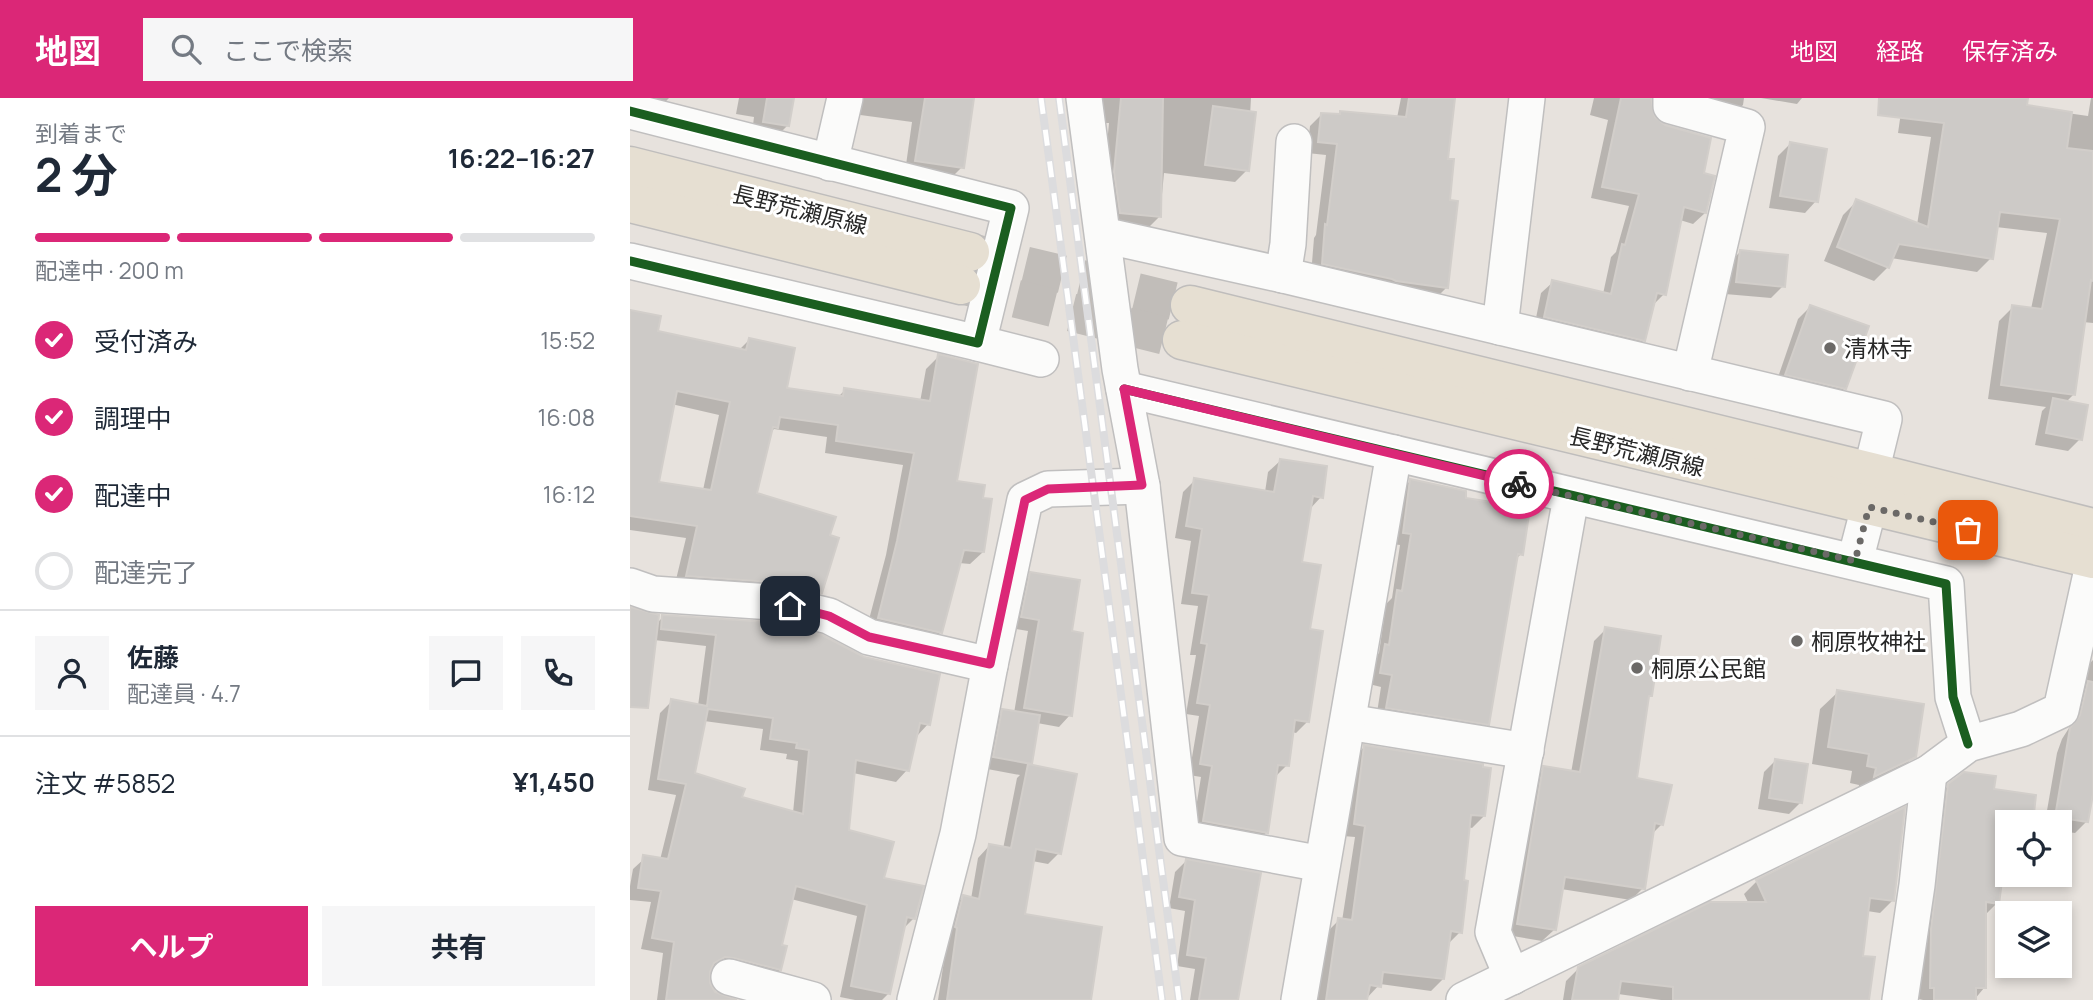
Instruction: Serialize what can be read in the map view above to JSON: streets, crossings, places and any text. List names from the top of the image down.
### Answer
{
  "streets": {
    "main road": ["長野荒瀬原線"]
  },
  "places": ["清林寺", "桐原牧神社", "桐原公民館"],
  "page": {
    "header": "地図",
    "search": "ここで検索",
    "nav": ["地図", "経路", "保存済み"],
    "heading": ["2 分", "到着まで", "16:22–16:27"],
    "panel": [
      "佐藤",
      "配達員 · 4.7",
      "注文 #5852",
      "¥1,450"
    ],
    "bar": "配達中 · 200 m",
    "list": [
      ["受付済み", "15:52"],
      ["調理中", "16:08"],
      ["配達中", "16:12"],
      "配達完了"
    ],
    "buttons": ["ヘルプ", "共有"]
  }
}
